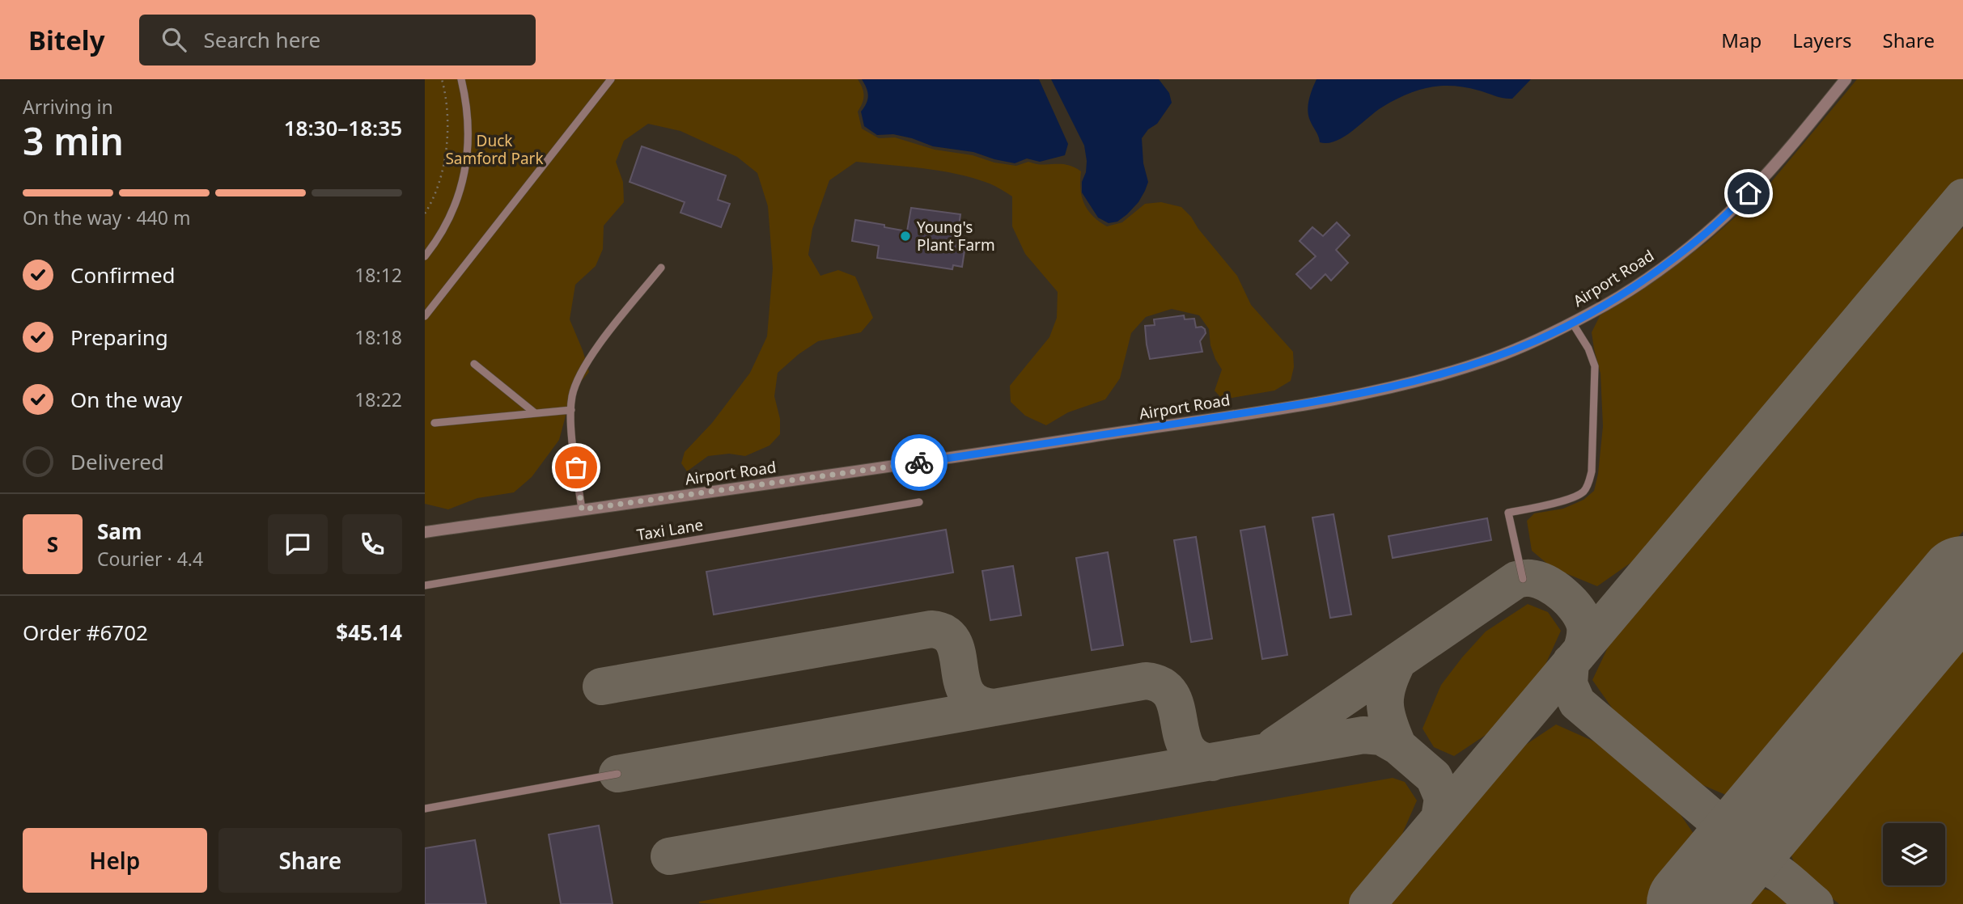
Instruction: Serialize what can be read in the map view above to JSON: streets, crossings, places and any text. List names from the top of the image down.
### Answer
{
  "streets": {
    "street": ["Airport Road"],
    "lane": ["Taxi Lane"]
  },
  "parks": ["Duck Samford Park"],
  "places": ["Young's Plant Farm"],
  "page": {
    "header": "Bitely",
    "search": "Search here",
    "nav": ["Map", "Layers", "Share"],
    "heading": ["3 min", "Arriving in", "18:30–18:35"],
    "panel": [
      "Sam",
      "Courier · 4.4",
      "Order #6702",
      "$45.14"
    ],
    "bar": "On the way · 440 m",
    "list": [
      ["Confirmed", "18:12"],
      ["Preparing", "18:18"],
      ["On the way", "18:22"],
      "Delivered"
    ],
    "round": "S",
    "buttons": ["Help", "Share"]
  }
}
